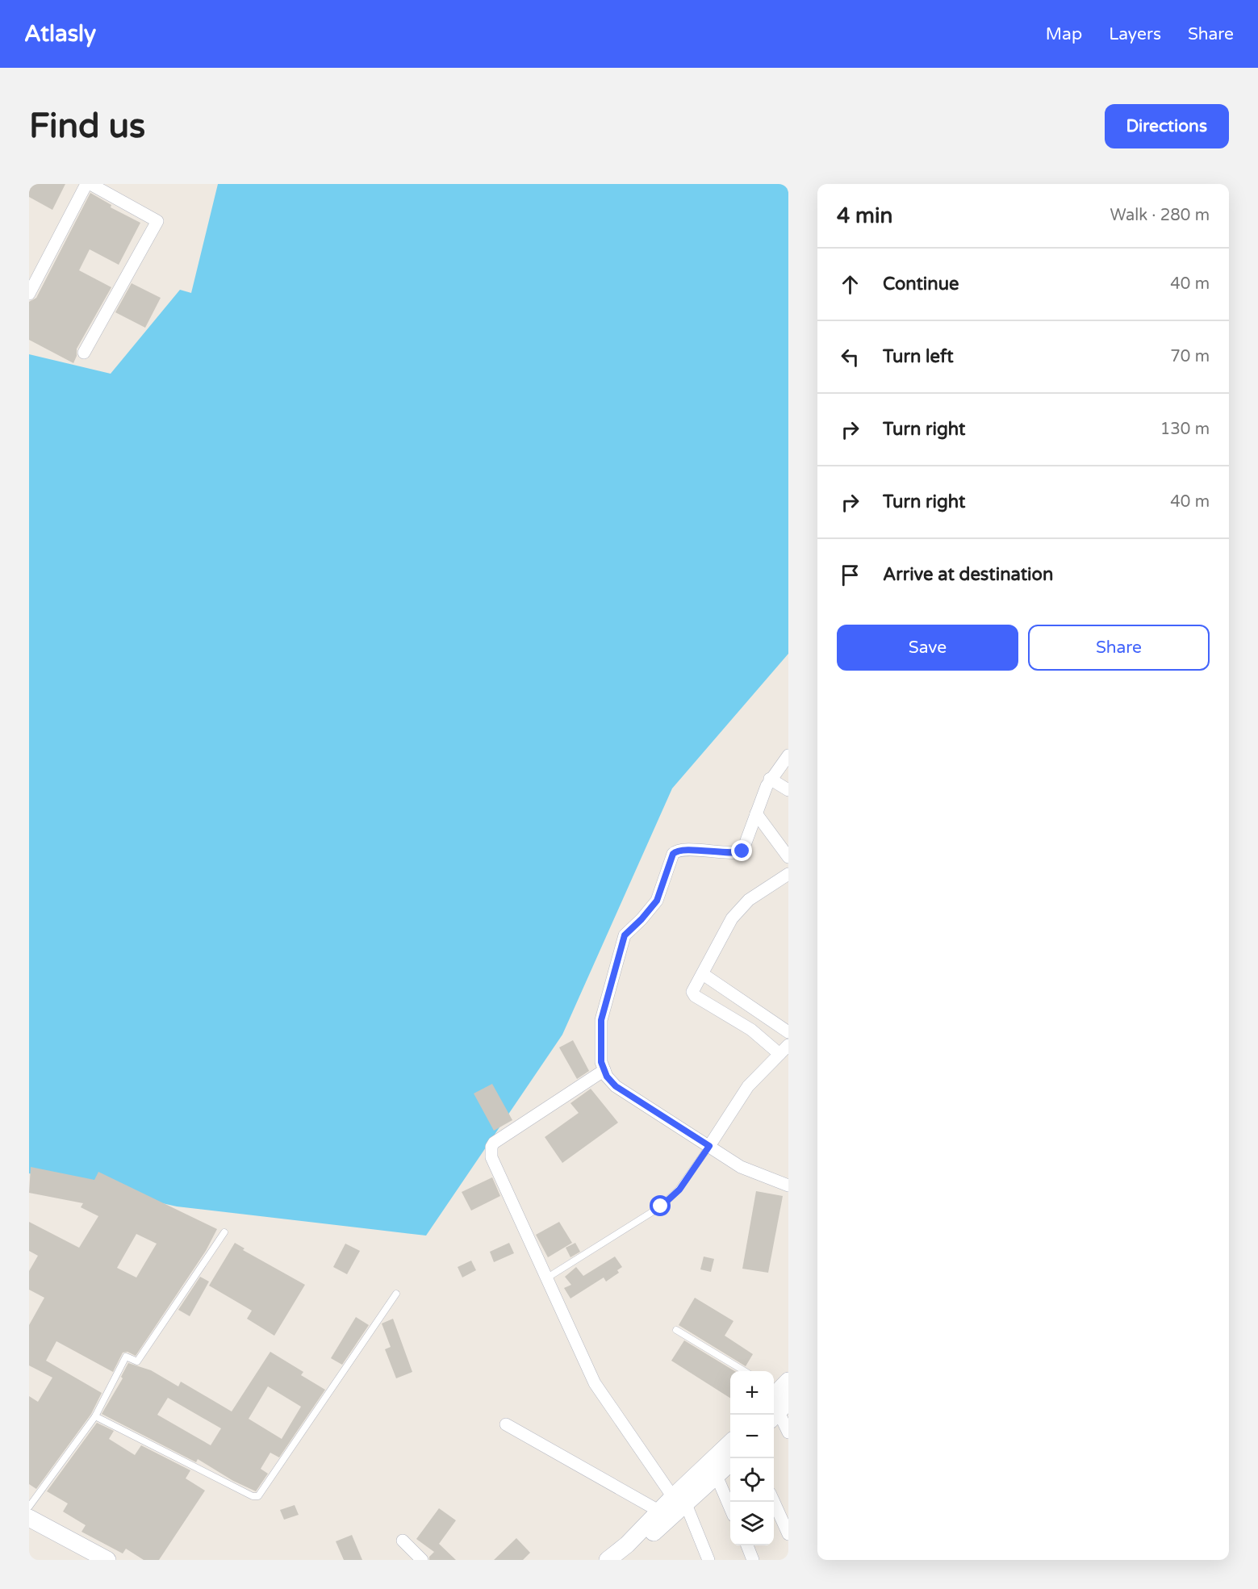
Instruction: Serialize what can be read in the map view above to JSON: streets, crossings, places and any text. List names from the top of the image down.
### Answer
{
  "page": {
    "header": "Atlasly",
    "nav": ["Map", "Layers", "Share"],
    "buttons": [
      "Directions",
      ["Save", "Share"]
    ],
    "title": "Find us",
    "heading": ["4 min", "Walk · 280 m"],
    "list": [
      ["Continue", "40 m"],
      ["Turn left", "70 m"],
      ["Turn right", "130 m"],
      ["Turn right", "40 m"],
      "Arrive at destination"
    ],
    "map_buttons": ["+", "−"]
  }
}
